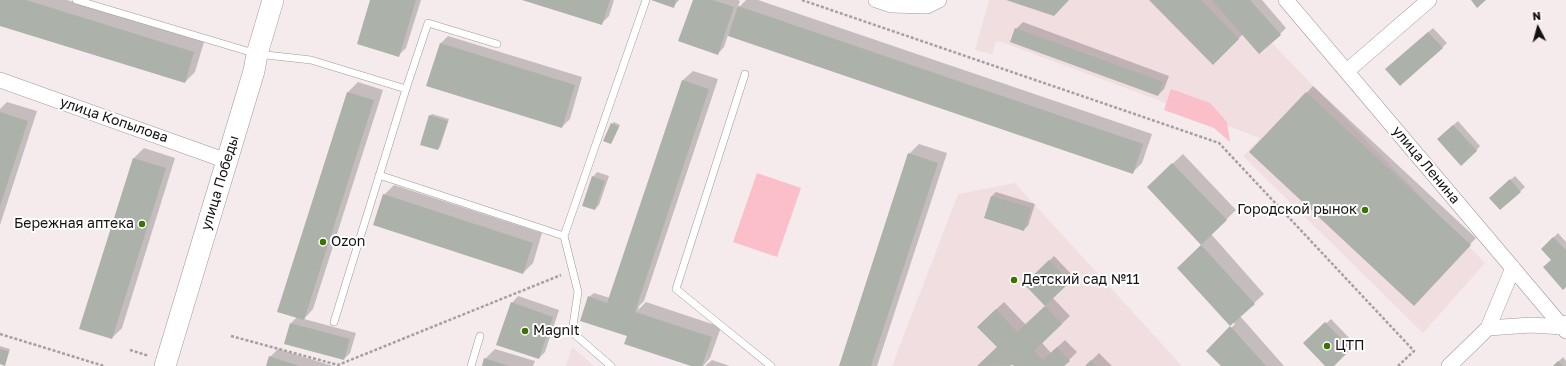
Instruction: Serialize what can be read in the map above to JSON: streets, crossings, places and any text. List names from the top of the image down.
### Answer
{
  "streets": {
    "street": ["улица Копылова", "улица Ленина", "улица Победы"]
  },
  "crossings": [
    ["улица Копылова", "улица Победы"]
  ],
  "places": [
    "Городской рынок",
    "Бережная аптека",
    "Ozon",
    "Детский сад №11",
    "Magnit",
    "ЦТП"
  ],
  "north": "top"
}
